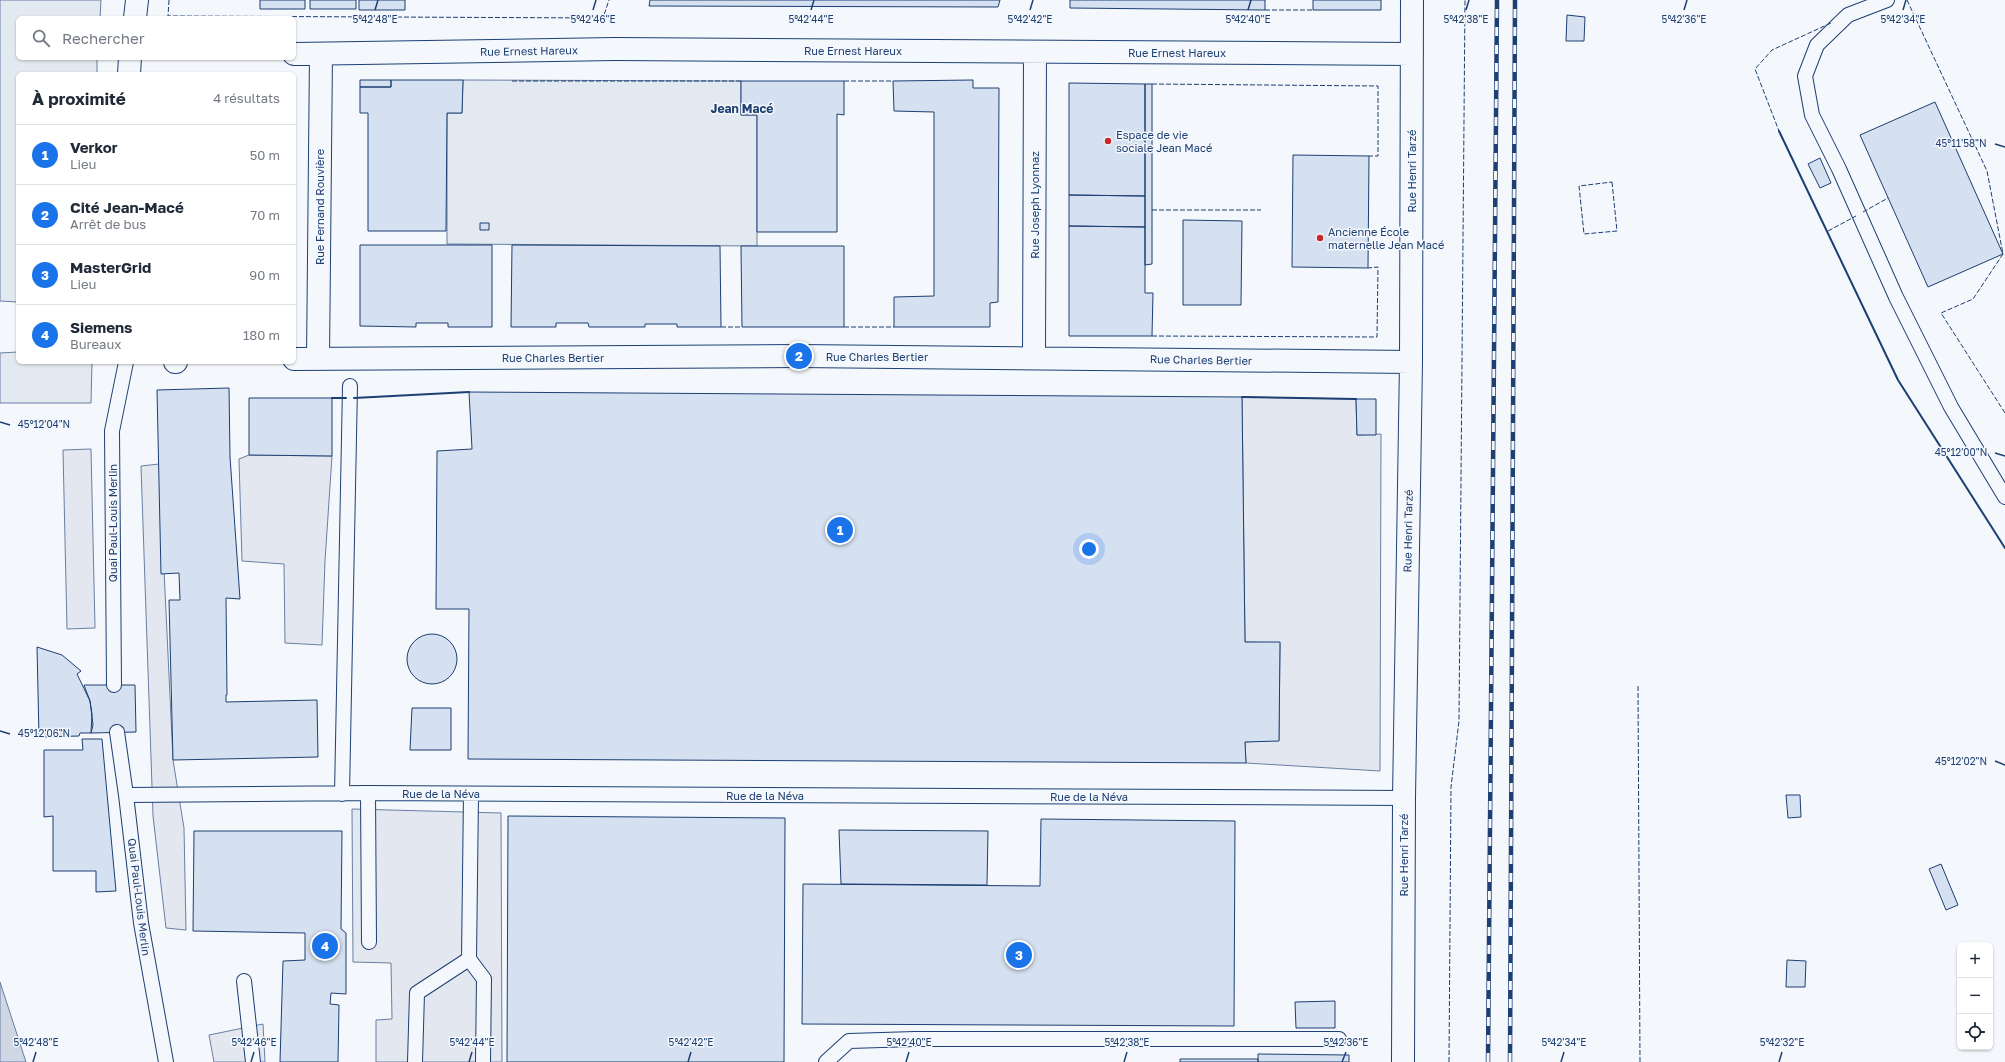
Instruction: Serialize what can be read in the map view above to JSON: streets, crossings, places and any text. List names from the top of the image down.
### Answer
{
  "streets": {
    "street": [
      "Rue Ernest Hareux",
      "Rue Henri Tarzé",
      "Rue Joseph Lyonnaz",
      "Rue Fernand Rouvière",
      "Rue Charles Bertier"
    ],
    "lane": ["Quai Paul-Louis Merlin", "Rue de la Néva"]
  },
  "crossings": [
    ["Rue Ernest Hareux", "Rue Henri Tarzé"],
    ["Rue Ernest Hareux", "Rue Joseph Lyonnaz"],
    ["Rue Ernest Hareux", "Rue Fernand Rouvière"],
    ["Rue Henri Tarzé", "Rue Charles Bertier"],
    ["Rue Henri Tarzé", "Rue de la Néva"],
    ["Rue Joseph Lyonnaz", "Rue Charles Bertier"],
    ["Rue Fernand Rouvière", "Rue Charles Bertier"],
    ["Quai Paul-Louis Merlin", "Rue de la Néva"]
  ],
  "districts": ["Jean Macé"],
  "places": ["Espace de vie sociale Jean Macé", "Ancienne École maternelle Jean Macé"],
  "page": {
    "search": "Rechercher",
    "heading": ["À proximité", "4 résultats"],
    "list": [
      {
        "mark": "1",
        "name": "Verkor",
        "note": "Lieu",
        "value": "50 m"
      },
      {
        "mark": "2",
        "name": "Cité Jean-Macé",
        "note": "Arrêt de bus",
        "value": "70 m"
      },
      {
        "mark": "3",
        "name": "MasterGrid",
        "note": "Lieu",
        "value": "90 m"
      },
      {
        "mark": "4",
        "name": "Siemens",
        "note": "Bureaux",
        "value": "180 m"
      }
    ],
    "pins": [
      "2",
      "1",
      "4",
      "3"
    ],
    "map_buttons": ["+", "−"]
  },
  "coordinates": [
    "5°42'48\"E",
    "5°42'46\"E",
    "5°42'44\"E",
    "5°42'42\"E",
    "5°42'40\"E",
    "5°42'38\"E",
    "5°42'36\"E",
    "5°42'34\"E",
    "45°11'58\"N",
    "45°12'04\"N",
    "45°12'00\"N",
    "45°12'06\"N",
    "45°12'02\"N",
    "5°42'32\"E"
  ]
}
